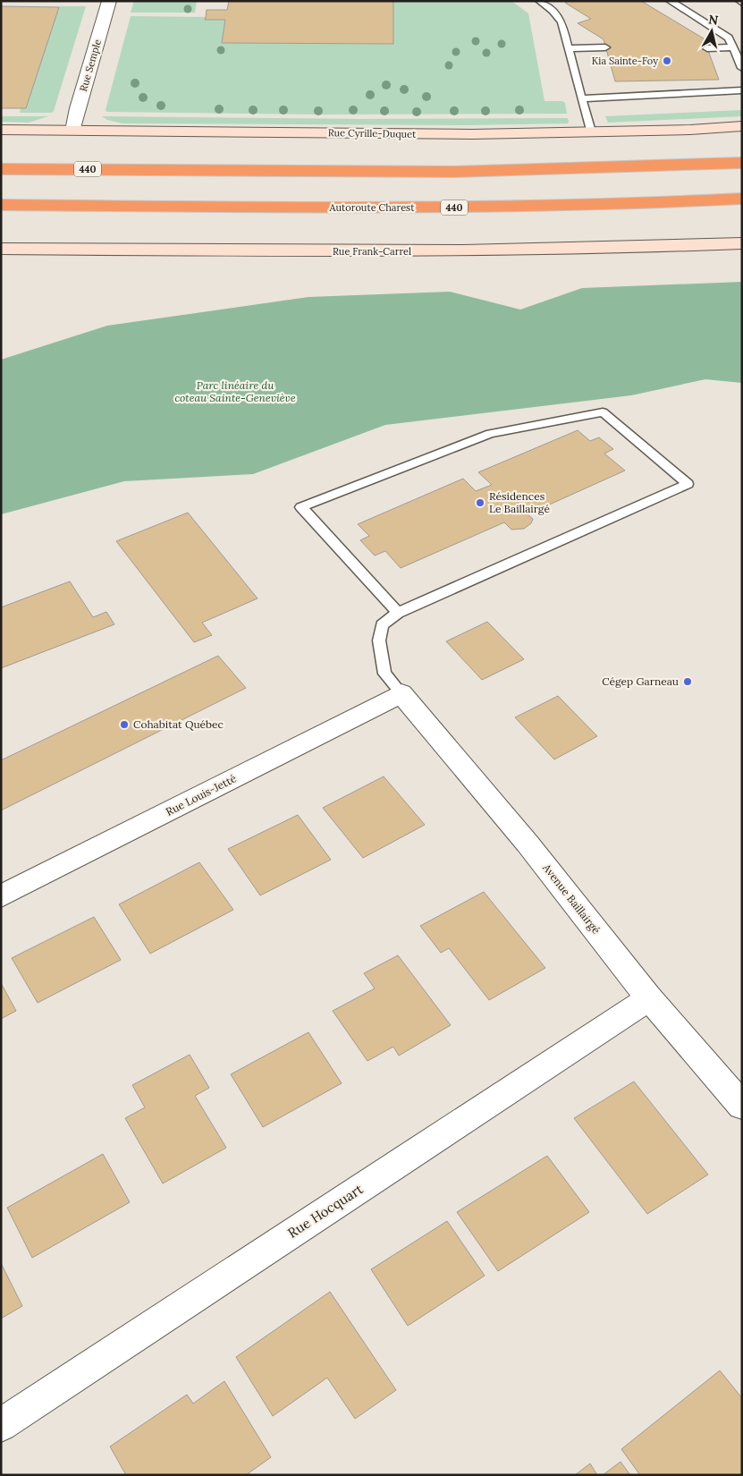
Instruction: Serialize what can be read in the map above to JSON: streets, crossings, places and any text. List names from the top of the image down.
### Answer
{
  "streets": {
    "highway": ["440", "Autoroute Charest"],
    "street": [
      "Rue Semple",
      "Rue Cyrille-Duquet",
      "Rue Frank-Carrel",
      "Rue Louis-Jetté",
      "Avenue Baillairgé",
      "Rue Hocquart"
    ]
  },
  "crossings": [
    ["Rue Semple", "Rue Cyrille-Duquet"],
    ["Rue Louis-Jetté", "Avenue Baillairgé"],
    ["Avenue Baillairgé", "Rue Hocquart"]
  ],
  "parks": ["Parc linéaire du coteau Sainte-Geneviève"],
  "places": [
    "Kia Sainte-Foy",
    "Résidences Le Baillairgé",
    "Cégep Garneau",
    "Cohabitat Québec"
  ],
  "north": "top"
}
